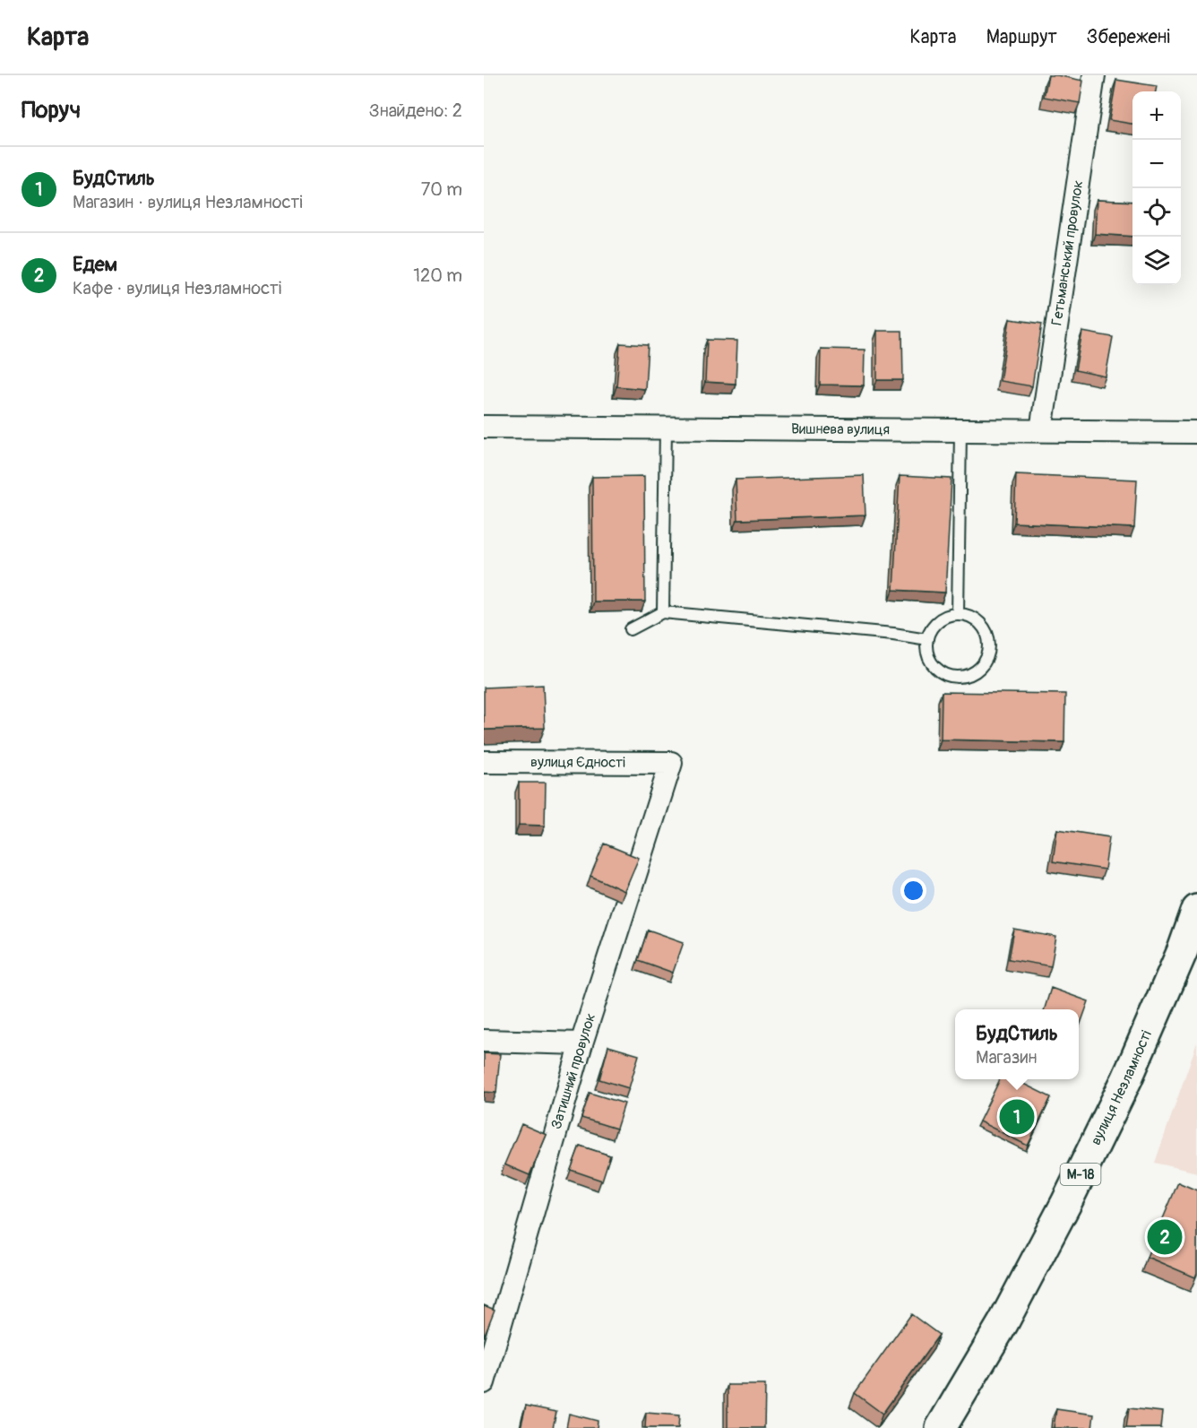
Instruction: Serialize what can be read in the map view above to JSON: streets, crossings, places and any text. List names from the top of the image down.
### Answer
{
  "streets": {
    "highway": ["вулиця Незламності", "М-18"],
    "street": [
      "Гетьманський провулок",
      "Вишнева вулиця",
      "вулиця Єдності",
      "Затишний провулок"
    ]
  },
  "crossings": [
    ["Гетьманський провулок", "Вишнева вулиця"],
    ["вулиця Єдності", "Затишний провулок"]
  ],
  "page": {
    "header": "Карта",
    "nav": ["Карта", "Маршрут", "Збережені"],
    "heading": ["Поруч", "Знайдено: 2"],
    "map_buttons": ["+", "−"],
    "list": [
      {
        "mark": "1",
        "name": "БудСтиль",
        "note": "Магазин · вулиця Незламності",
        "value": "70 m"
      },
      {
        "mark": "2",
        "name": "Едем",
        "note": "Кафе · вулиця Незламності",
        "value": "120 m"
      }
    ],
    "popup": ["БудСтиль", "Магазин"],
    "pins": ["1", "2"]
  }
}
